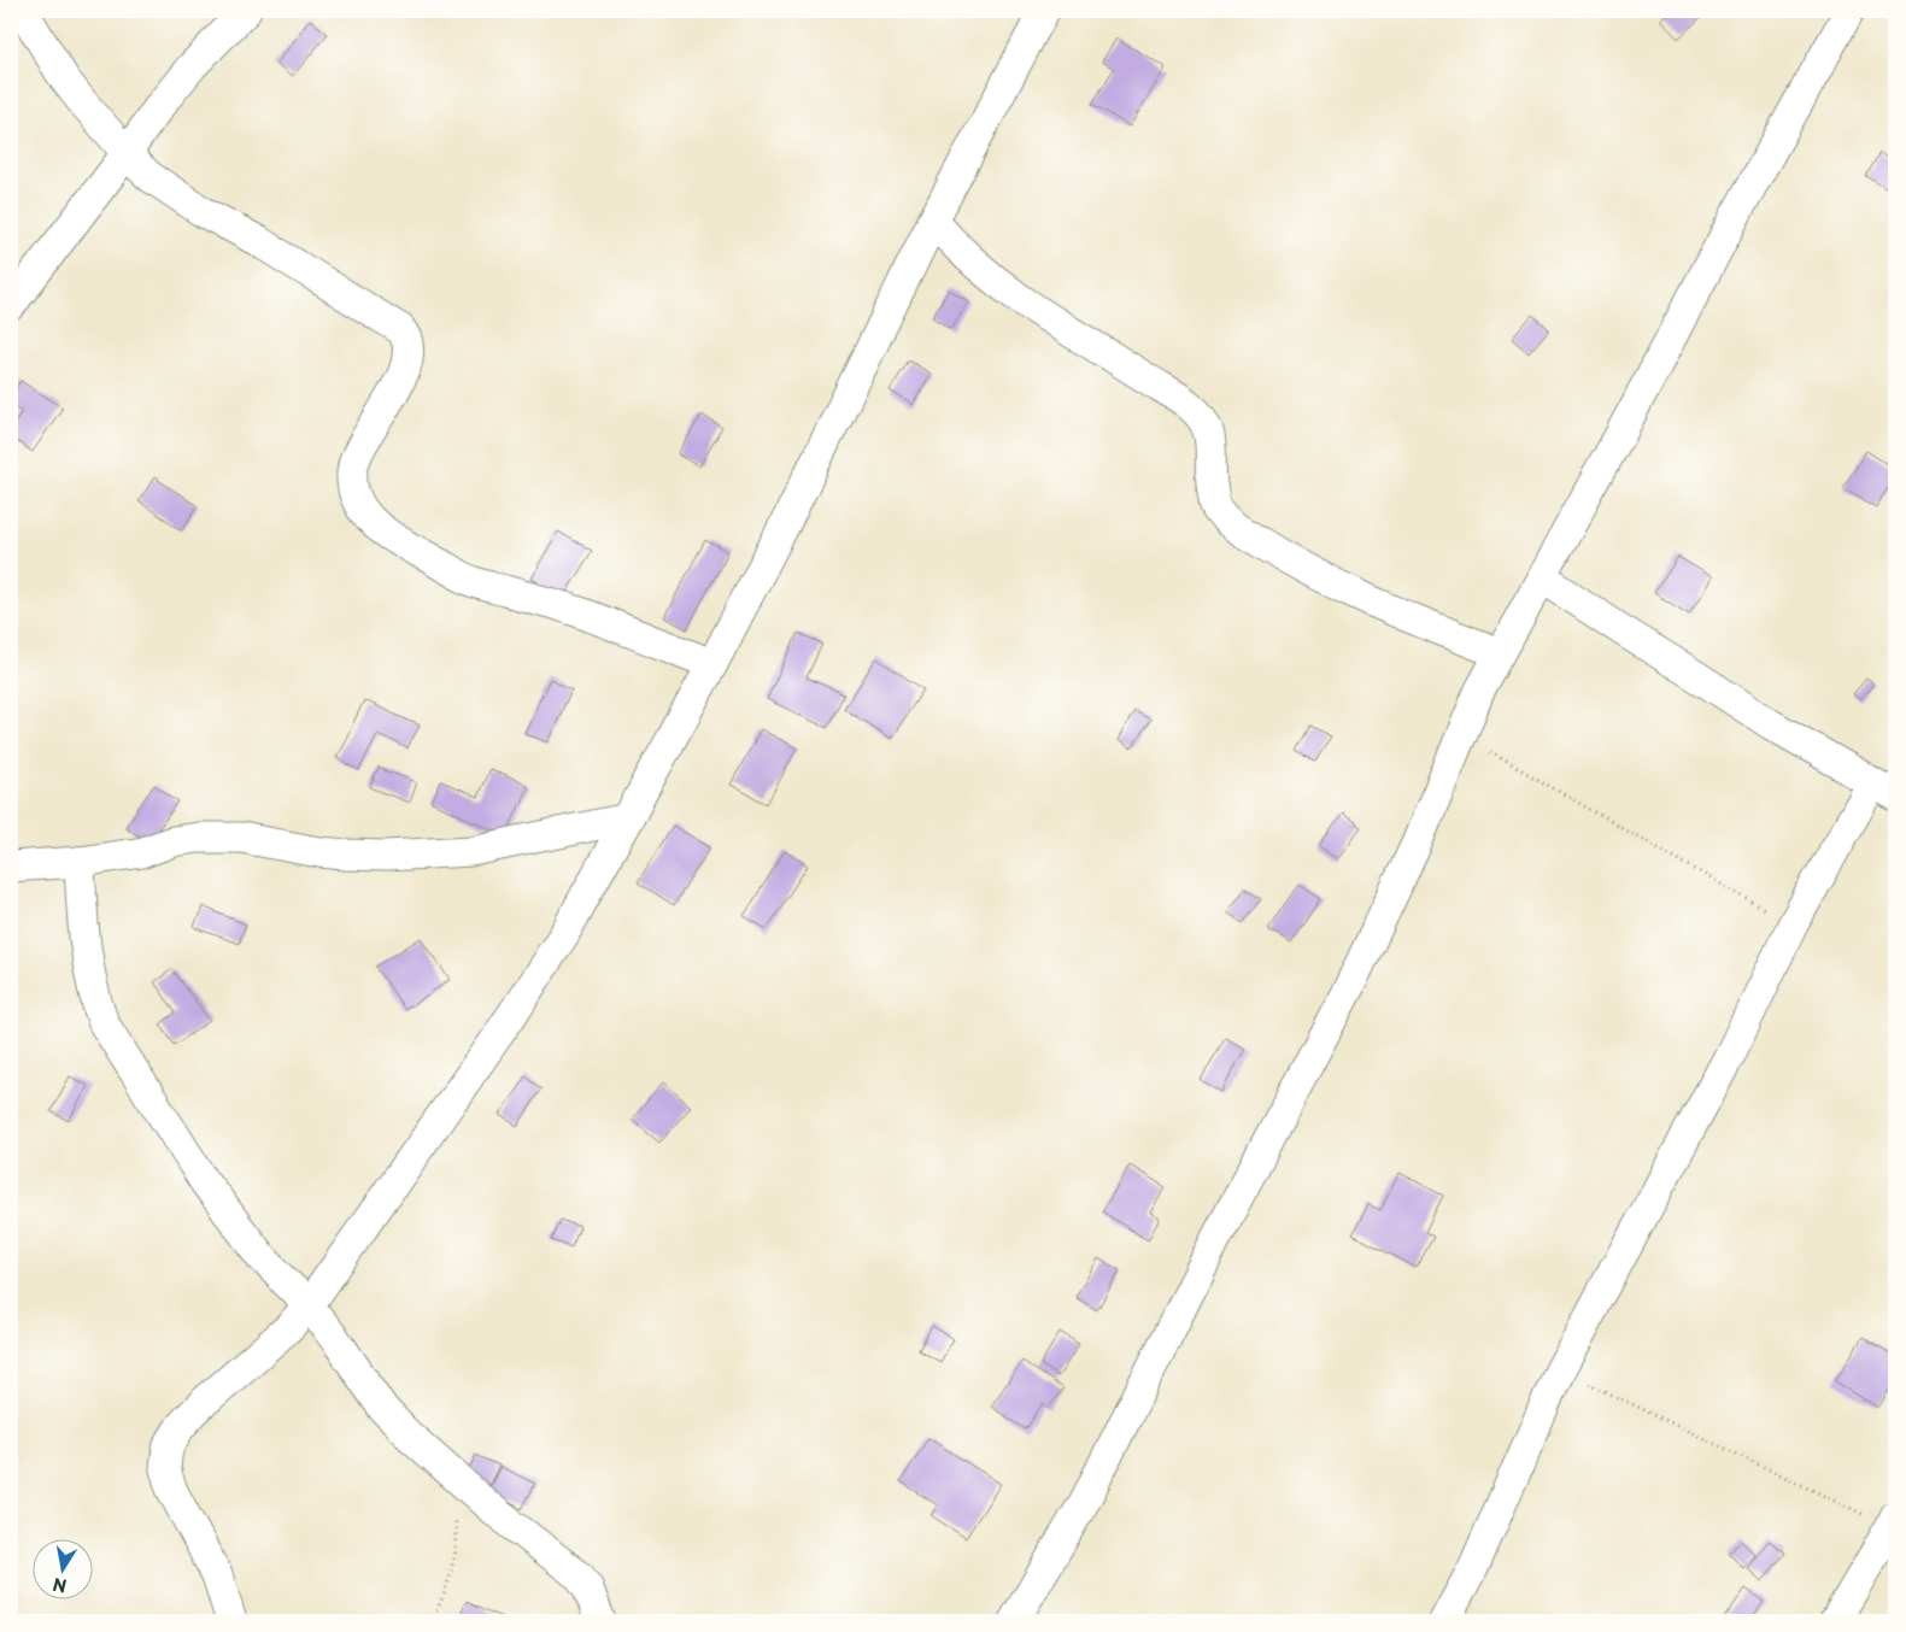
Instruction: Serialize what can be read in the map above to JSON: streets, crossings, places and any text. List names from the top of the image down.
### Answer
{
  "north": "bottom"
}
